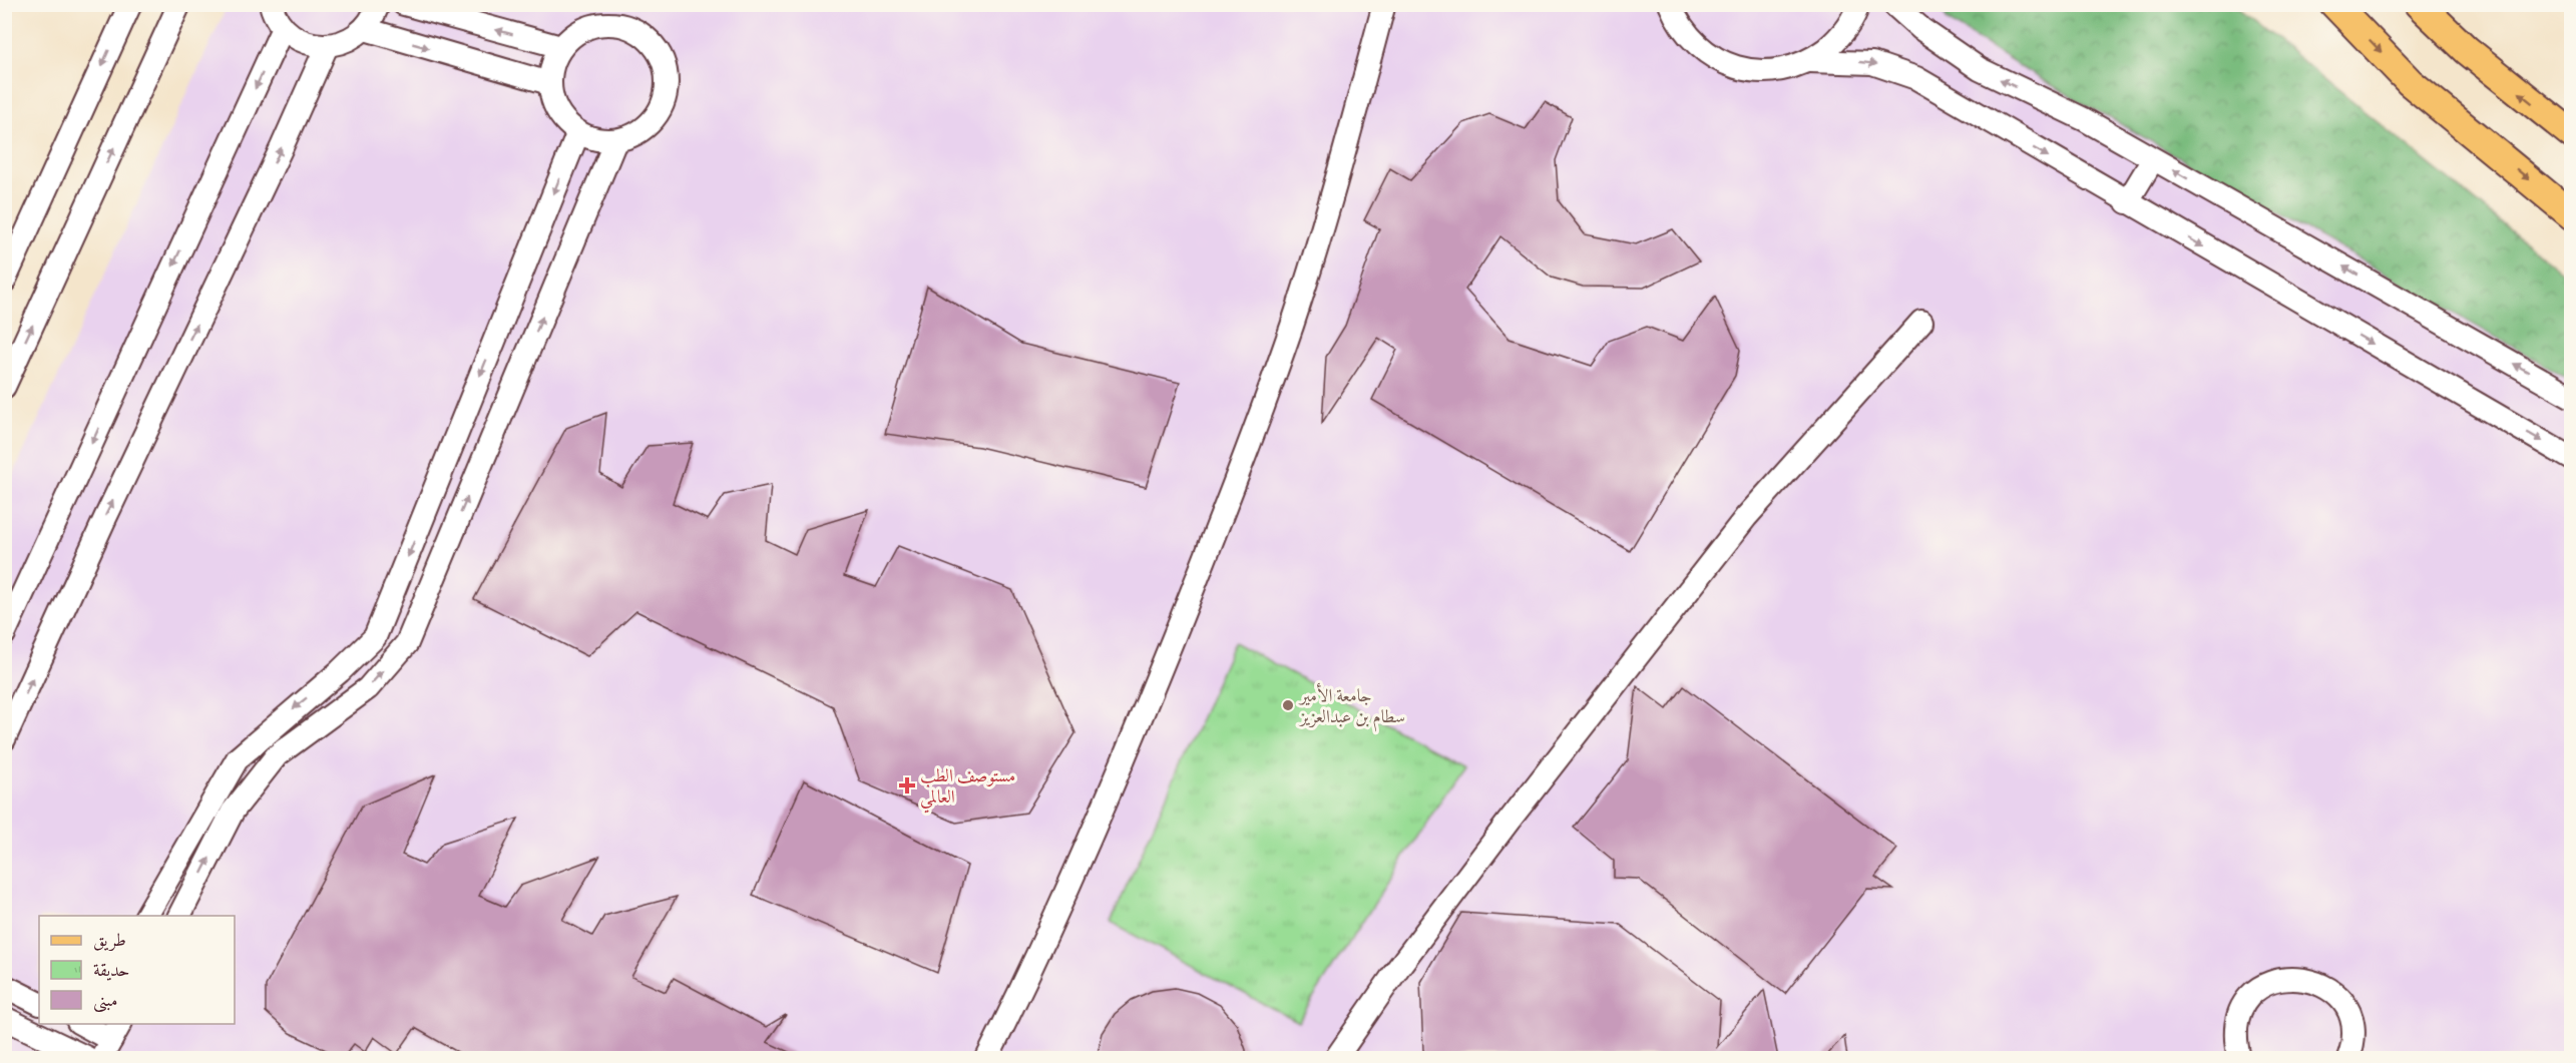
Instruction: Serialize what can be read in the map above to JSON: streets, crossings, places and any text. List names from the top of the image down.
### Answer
{
  "places": {
    "other": ["جامعة الأمير سطام بن عبدالعزيز"],
    "health": ["مستوصف الطب العالمي"]
  },
  "legend": ["طريق", "حديقة", "مبنى"]
}
